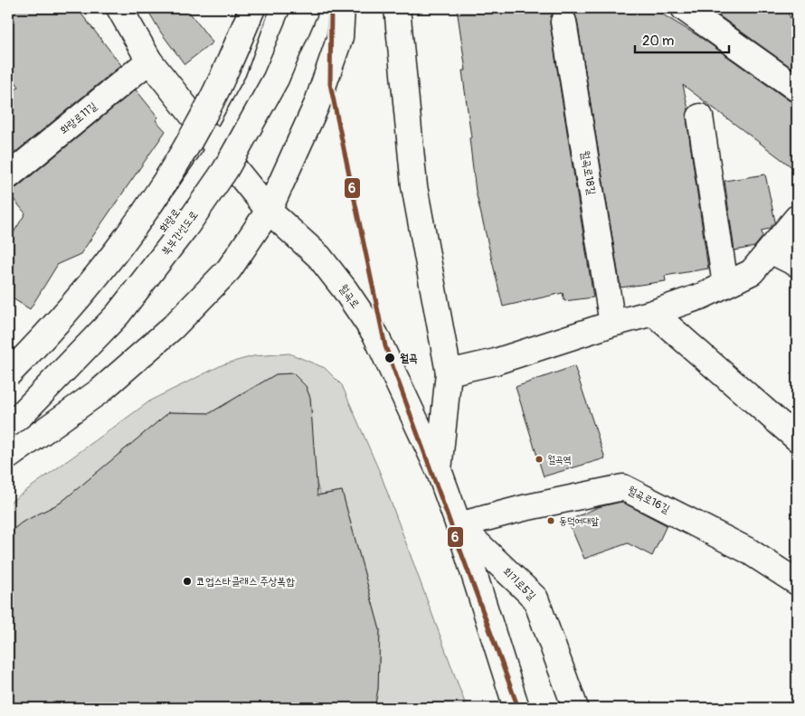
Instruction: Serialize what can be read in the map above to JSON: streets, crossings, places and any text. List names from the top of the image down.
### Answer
{
  "streets": {
    "main road": [
      "화랑로11길",
      "월곡로18길",
      "화랑로",
      "북부간선도로",
      "월곡로",
      "월곡로16길",
      "회기로5길"
    ]
  },
  "crossings": [
    ["화랑로", "월곡로"],
    ["월곡로", "월곡로16길"],
    ["월곡로", "회기로5길"],
    ["월곡로16길", "회기로5길"]
  ],
  "places": [
    "월곡",
    "월곡역",
    "동덕여대앞",
    "코업스타클래스 주상복합"
  ],
  "lines": ["transit line 6"],
  "scale_bar": "20 m"
}
